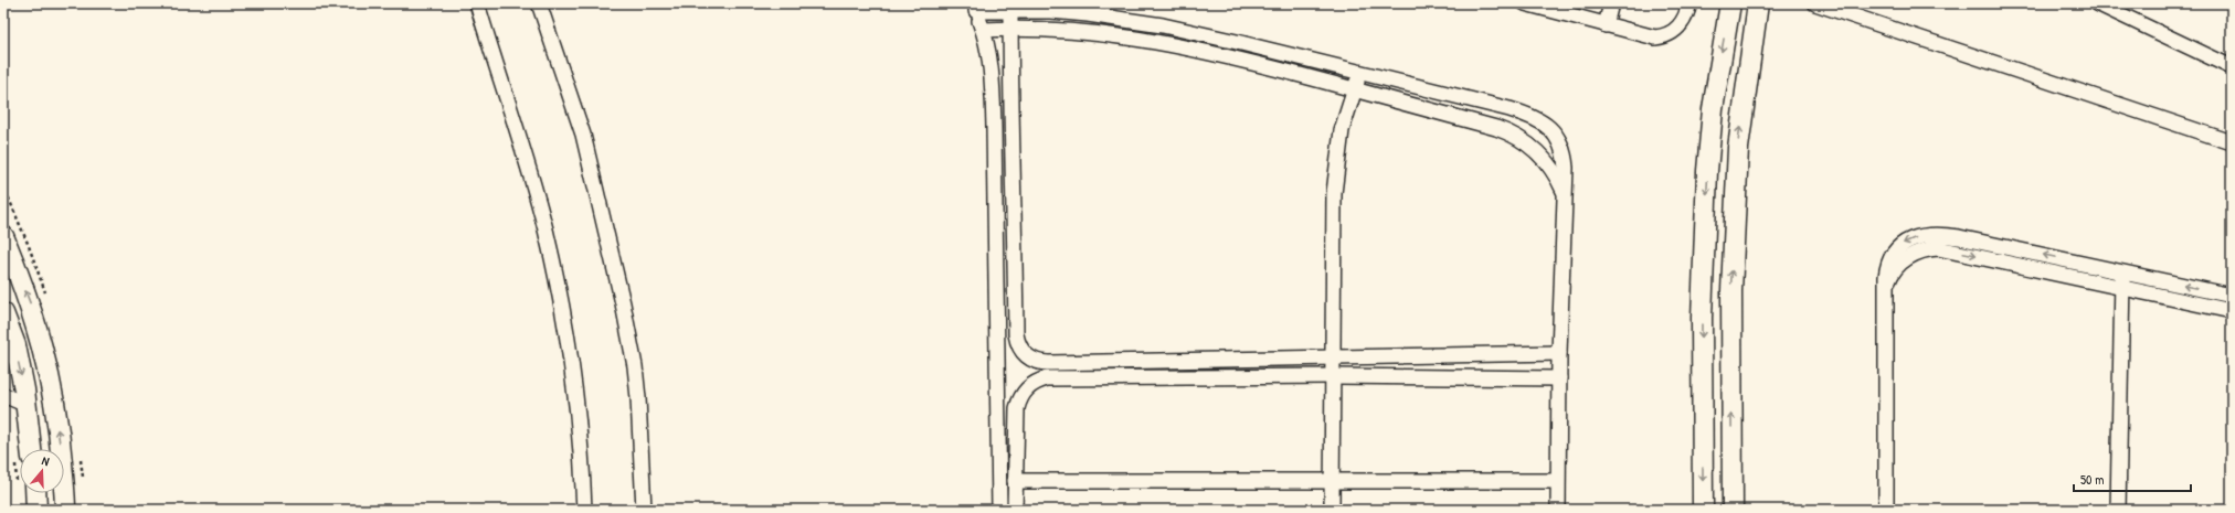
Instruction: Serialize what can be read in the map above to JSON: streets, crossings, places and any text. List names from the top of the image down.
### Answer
{
  "scale_bar": "50 m",
  "north": "top"
}
